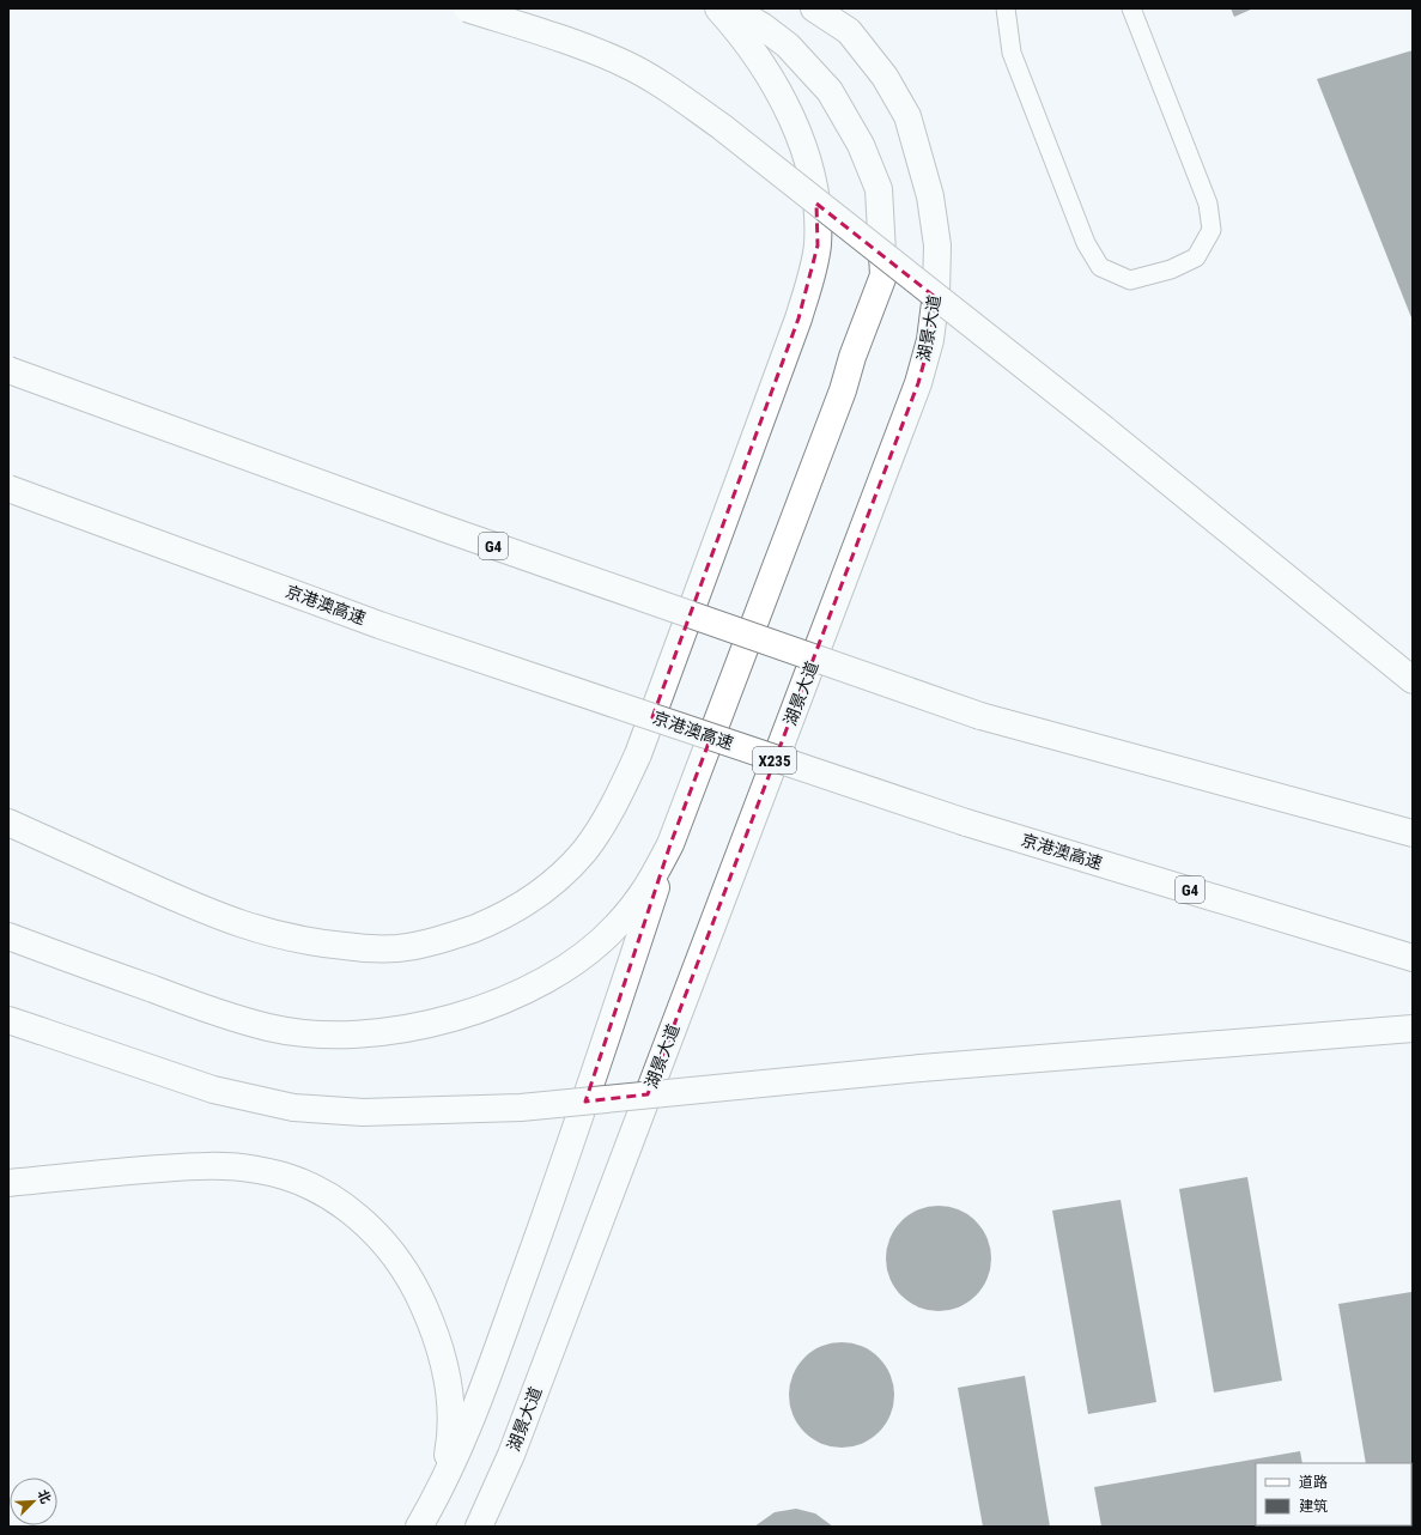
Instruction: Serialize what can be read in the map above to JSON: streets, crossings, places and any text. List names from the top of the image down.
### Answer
{
  "streets": {
    "main road": [
      "湖景大道",
      "G4",
      "京港澳高速",
      "X235"
    ]
  },
  "legend": ["道路", "建筑"],
  "north": "top right"
}
